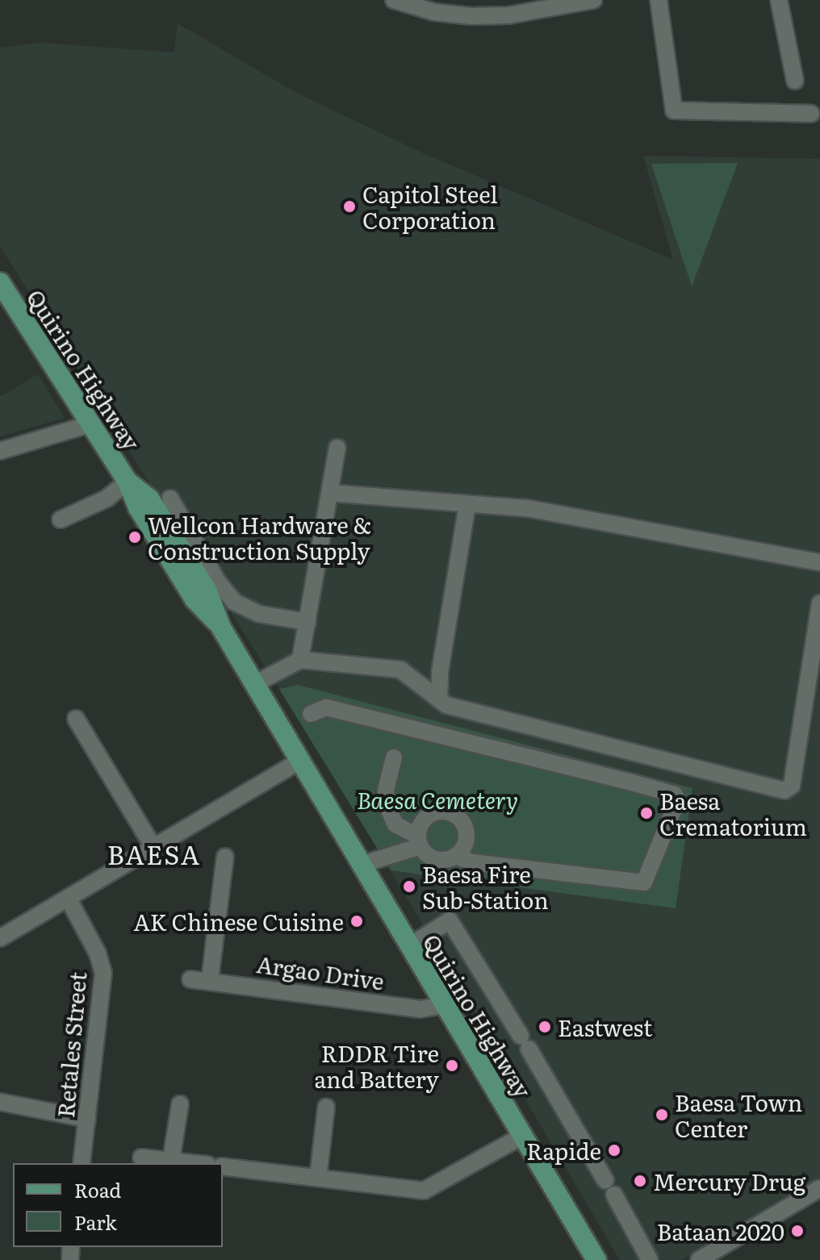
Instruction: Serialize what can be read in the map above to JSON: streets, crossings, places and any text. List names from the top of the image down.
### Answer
{
  "streets": {
    "main road": ["Quirino Highway"],
    "street": ["Argao Drive", "Retales Street"]
  },
  "crossings": [
    ["Quirino Highway", "Argao Drive"]
  ],
  "districts": ["BAESA"],
  "parks": ["Baesa Cemetery"],
  "places": [
    "Capitol Steel Corporation",
    "Wellcon Hardware & Construction Supply",
    "Baesa Crematorium",
    "Baesa Fire Sub-Station",
    "AK Chinese Cuisine",
    "Eastwest",
    "RDDR Tire and Battery",
    "Baesa Town Center",
    "Rapide",
    "Mercury Drug",
    "Bataan 2020"
  ],
  "legend": ["Road", "Park"]
}
